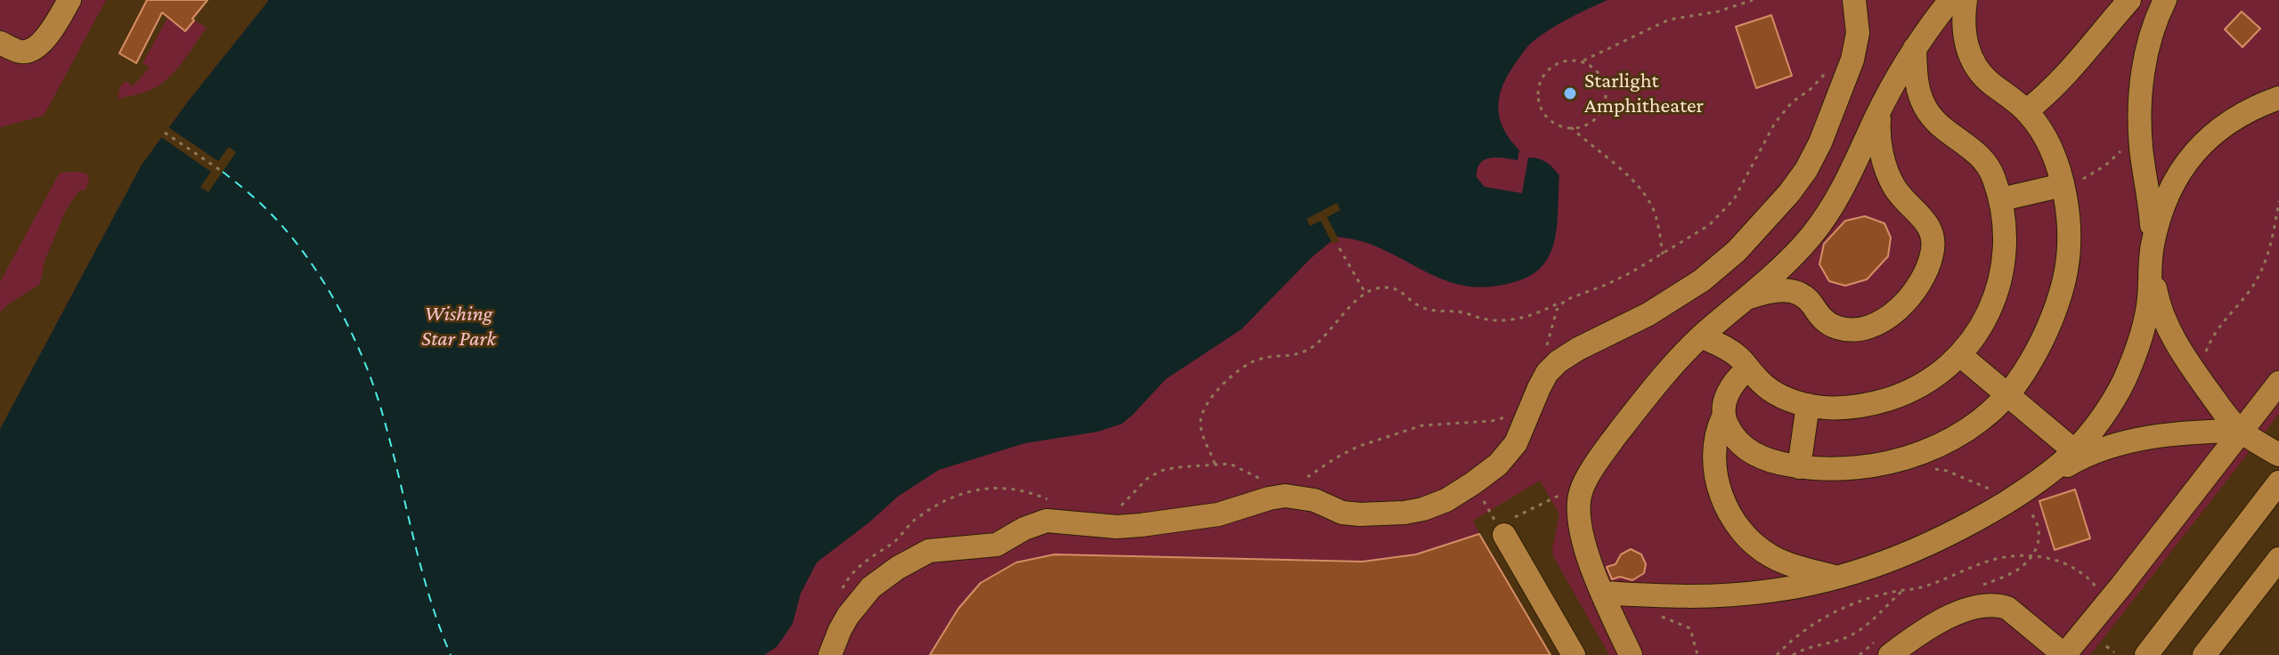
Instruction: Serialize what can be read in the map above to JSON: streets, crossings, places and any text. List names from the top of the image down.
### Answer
{
  "parks": ["Wishing Star Park"],
  "places": ["Starlight Amphitheater"]
}
